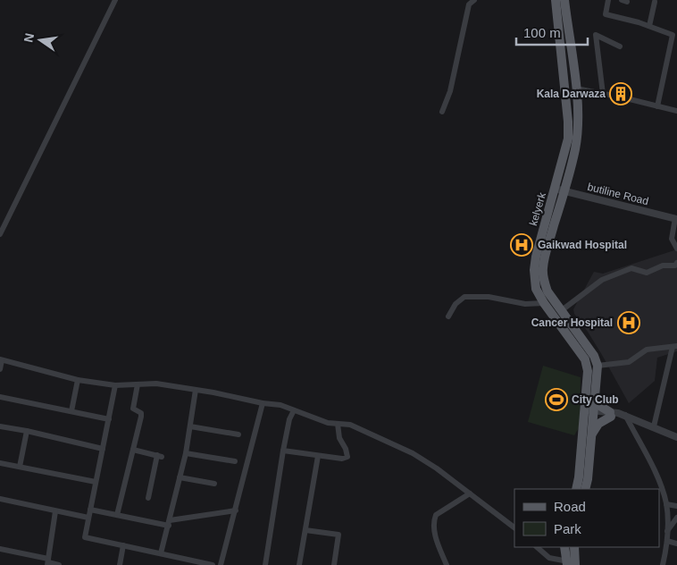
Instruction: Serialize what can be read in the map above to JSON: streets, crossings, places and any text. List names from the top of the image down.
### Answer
{
  "streets": {
    "main road": ["kelyerk"],
    "street": ["butiline Road"]
  },
  "crossings": [
    ["butiline Road", "kelyerk"]
  ],
  "places": {
    "building": ["Kala Darwaza"],
    "hospital": ["Gaikwad Hospital", "Cancer Hospital"],
    "sports": ["City Club"]
  },
  "legend": ["Road", "Park"],
  "scale_bar": "100 m",
  "north": "left"
}
